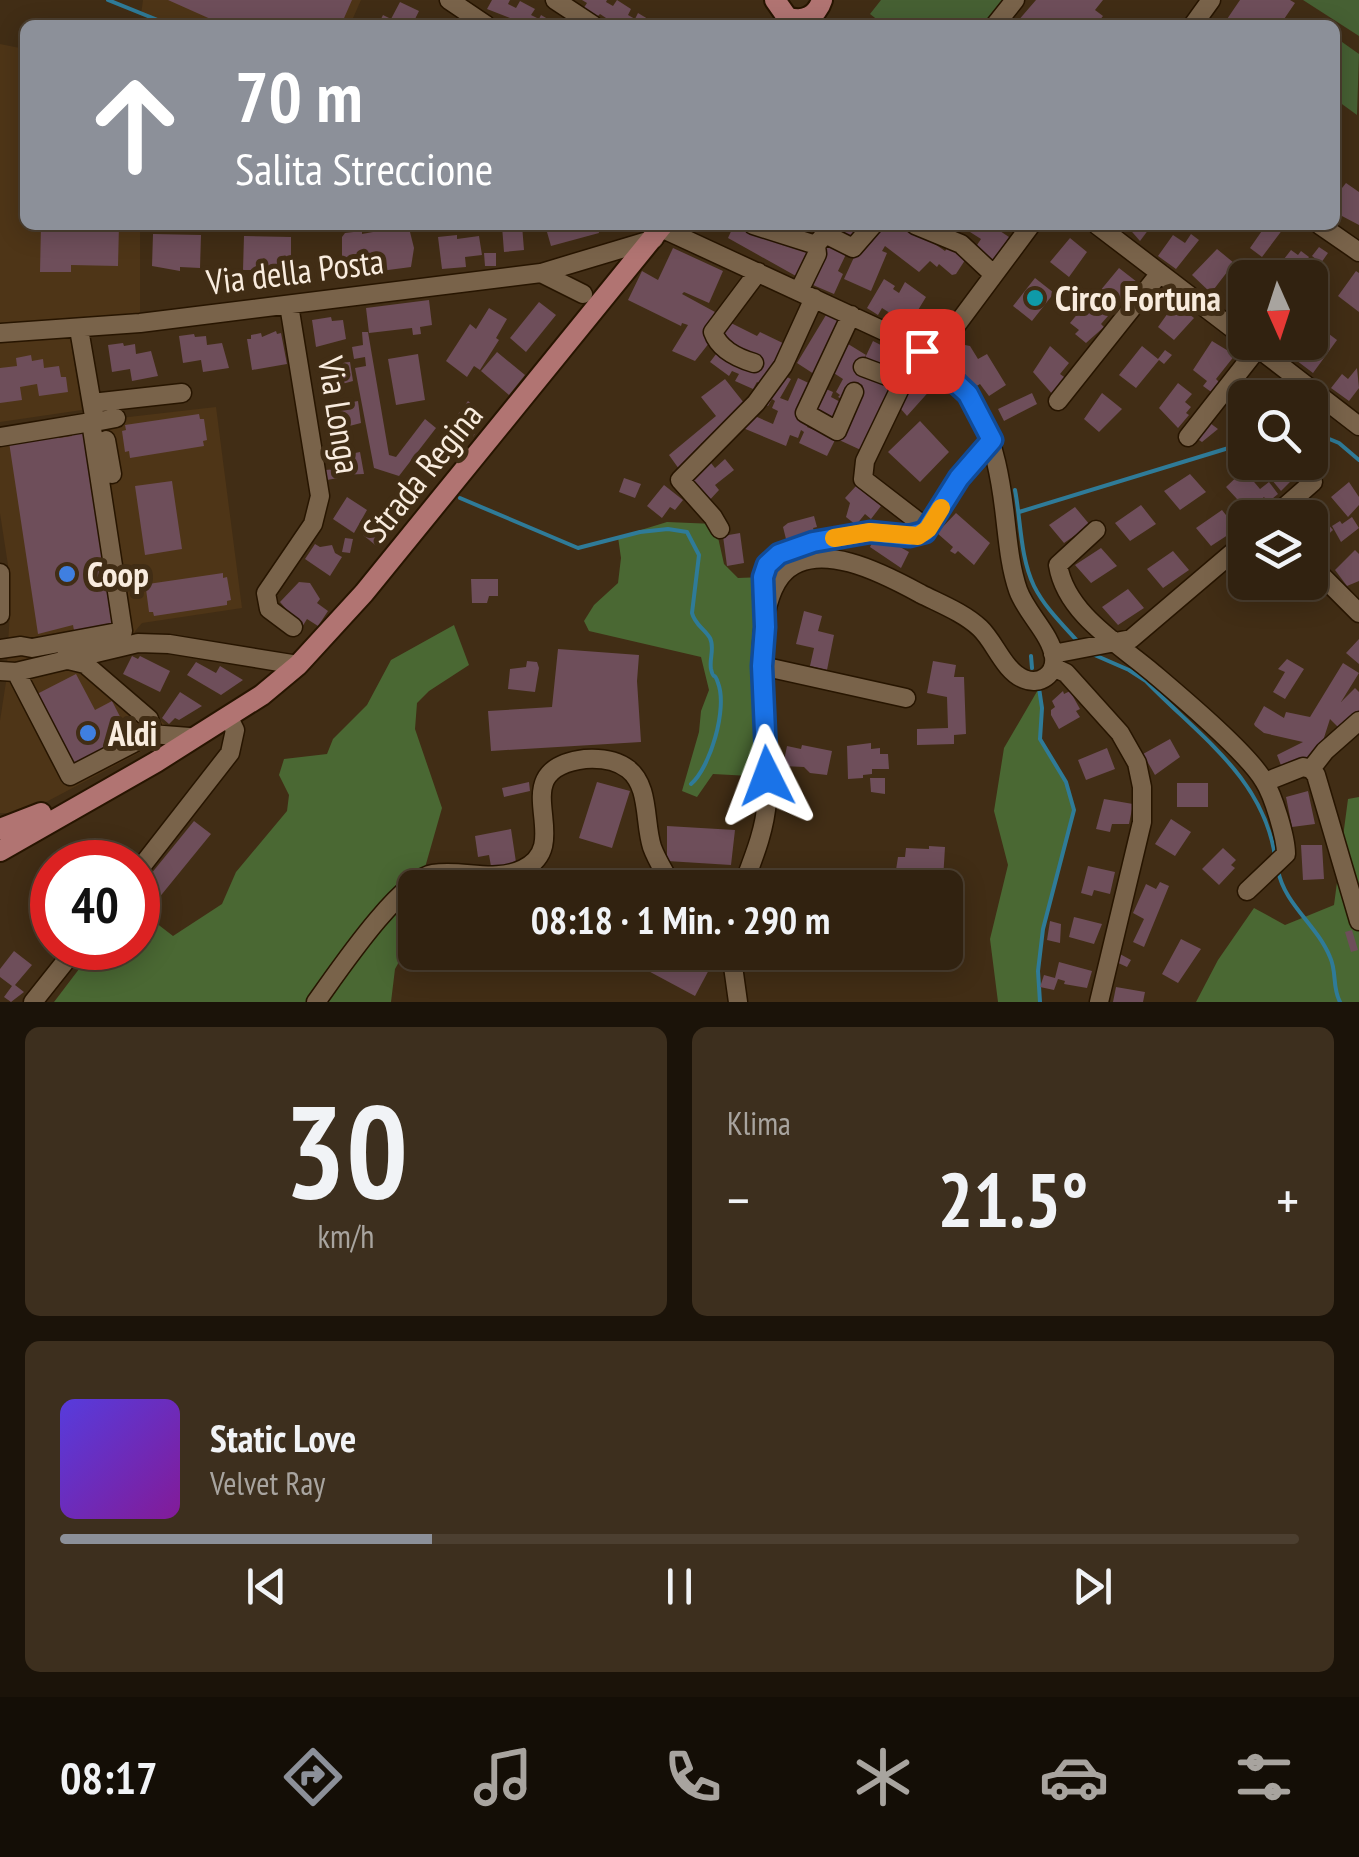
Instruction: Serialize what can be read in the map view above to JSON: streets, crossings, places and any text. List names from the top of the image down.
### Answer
{
  "streets": {
    "main road": ["Strada Regina"],
    "street": ["Via della Posta", "Via Longa"]
  },
  "crossings": [
    ["Via della Posta", "Via Longa"],
    ["Via della Posta", "Strada Regina"]
  ],
  "places": ["Circo Fortuna", "Coop", "Aldi"],
  "north": "bottom",
  "page": {
    "turn": ["70 m", "Salita Streccione"],
    "limit": "40",
    "trip": "08:18 · 1 Min. · 290 m",
    "tile": [
      ["30", "km/h"],
      "Klima"
    ],
    "heat": ["−", "21.5°", "+"],
    "song": ["Static Love", "Velvet Ray"],
    "tabs": "08:17"
  }
}
